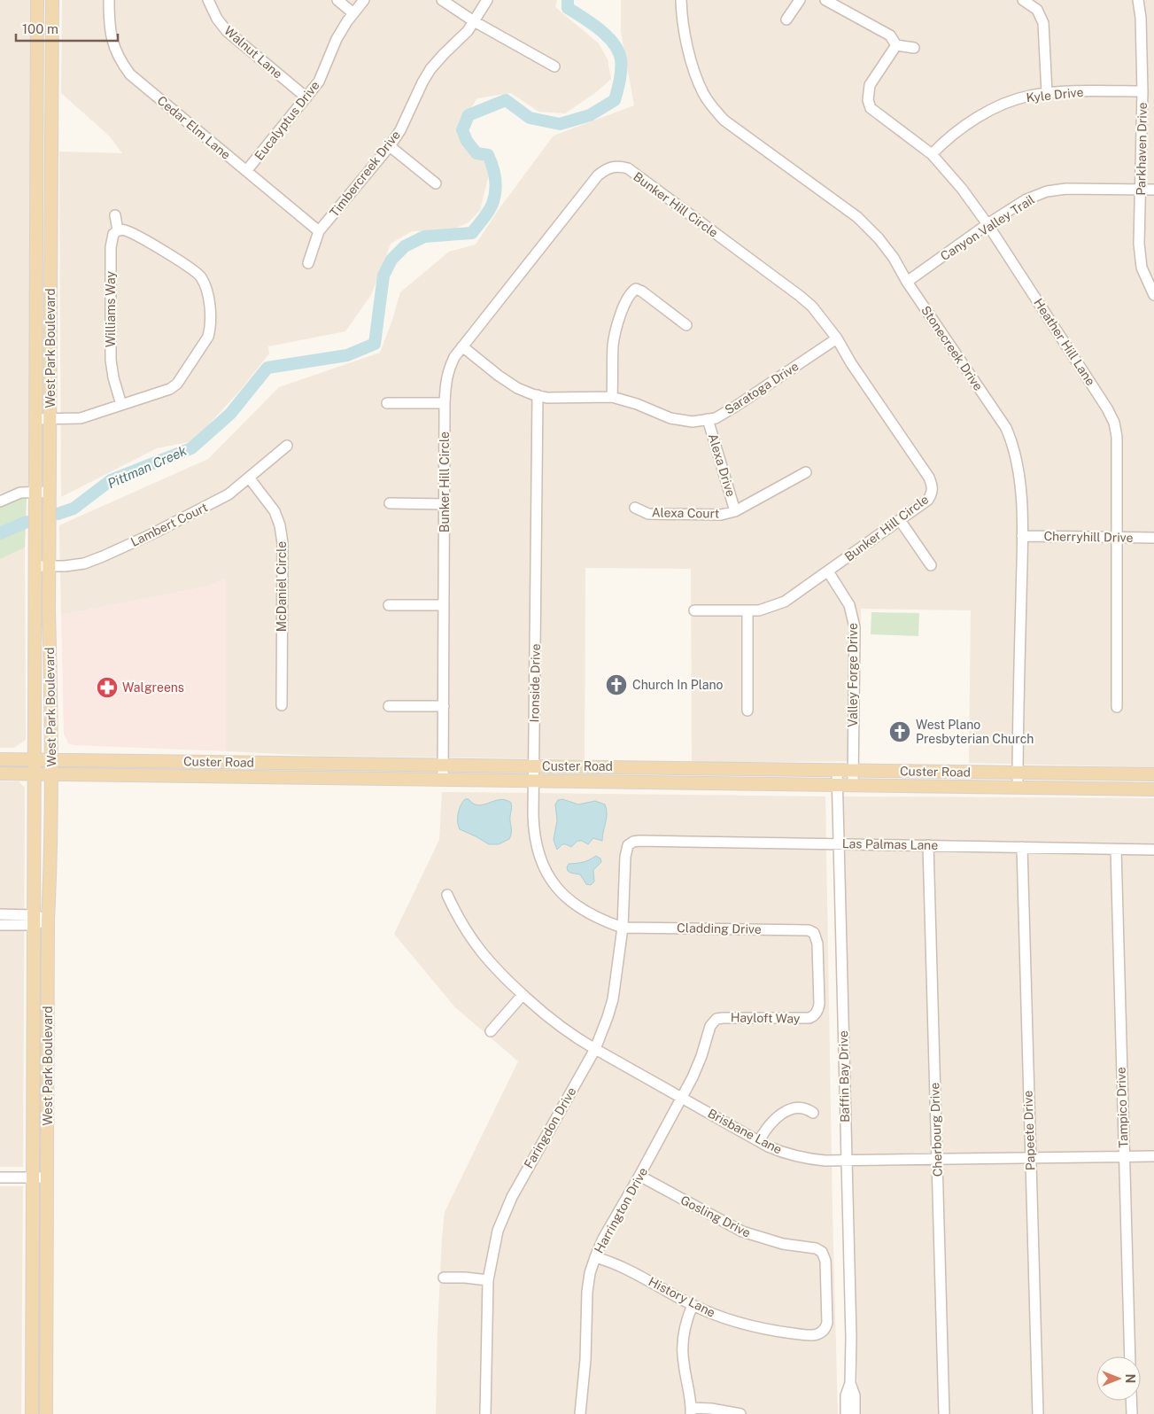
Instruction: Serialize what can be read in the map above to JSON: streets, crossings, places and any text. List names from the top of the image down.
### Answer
{
  "streets": {
    "main road": ["West Park Boulevard", "Custer Road"],
    "street": [
      "Walnut Lane",
      "Kyle Drive",
      "Eucalyptus Drive",
      "Cedar Elm Lane",
      "Parkhaven Drive",
      "Timbercreek Drive",
      "Bunker Hill Circle",
      "Canyon Valley Trail",
      "Williams Way",
      "Heather Hill Lane",
      "Stonecreek Drive",
      "Saratoga Drive",
      "Alexa Drive",
      "Alexa Court",
      "Lambert Court",
      "Cherryhill Drive",
      "McDaniel Circle",
      "Valley Forge Drive",
      "Ironside Drive",
      "Las Palmas Lane",
      "Cladding Drive",
      "Hayloft Way",
      "Baffin Bay Drive",
      "Tampico Drive",
      "Faringdon Drive",
      "Cherbourg Drive",
      "Papeete Drive",
      "Brisbane Lane",
      "Harrington Drive",
      "Gosling Drive",
      "History Lane"
    ]
  },
  "crossings": [
    ["Walnut Lane", "Eucalyptus Drive"],
    ["Kyle Drive", "Parkhaven Drive"],
    ["Kyle Drive", "Heather Hill Lane"],
    ["Eucalyptus Drive", "Cedar Elm Lane"],
    ["Cedar Elm Lane", "Timbercreek Drive"],
    ["Parkhaven Drive", "Canyon Valley Trail"],
    ["Bunker Hill Circle", "Saratoga Drive"],
    ["Bunker Hill Circle", "Valley Forge Drive"],
    ["Bunker Hill Circle", "Custer Road"],
    ["Canyon Valley Trail", "Heather Hill Lane"],
    ["Canyon Valley Trail", "Stonecreek Drive"],
    ["Heather Hill Lane", "Cherryhill Drive"],
    ["West Park Boulevard", "Lambert Court"],
    ["West Park Boulevard", "Custer Road"],
    ["Stonecreek Drive", "Cherryhill Drive"],
    ["Stonecreek Drive", "Custer Road"],
    ["Saratoga Drive", "Alexa Drive"],
    ["Saratoga Drive", "Ironside Drive"],
    ["Alexa Drive", "Alexa Court"],
    ["Lambert Court", "McDaniel Circle"],
    ["Valley Forge Drive", "Custer Road"],
    ["Ironside Drive", "Custer Road"],
    ["Ironside Drive", "Cladding Drive"],
    ["Ironside Drive", "Faringdon Drive"],
    ["Custer Road", "Baffin Bay Drive"],
    ["Las Palmas Lane", "Baffin Bay Drive"],
    ["Las Palmas Lane", "Tampico Drive"],
    ["Las Palmas Lane", "Faringdon Drive"],
    ["Las Palmas Lane", "Cherbourg Drive"],
    ["Las Palmas Lane", "Papeete Drive"],
    ["Cladding Drive", "Hayloft Way"],
    ["Cladding Drive", "Faringdon Drive"],
    ["Hayloft Way", "Harrington Drive"],
    ["Baffin Bay Drive", "Brisbane Lane"],
    ["Tampico Drive", "Brisbane Lane"],
    ["Faringdon Drive", "Brisbane Lane"],
    ["Cherbourg Drive", "Brisbane Lane"],
    ["Papeete Drive", "Brisbane Lane"],
    ["Brisbane Lane", "Harrington Drive"],
    ["Harrington Drive", "Gosling Drive"],
    ["Harrington Drive", "History Lane"],
    ["Gosling Drive", "History Lane"]
  ],
  "water": ["Pittman Creek"],
  "places": {
    "church": ["Church In Plano", "West Plano Presbyterian Church"],
    "pharmacy": ["Walgreens"]
  },
  "scale_bar": "100 m",
  "north": "right"
}
